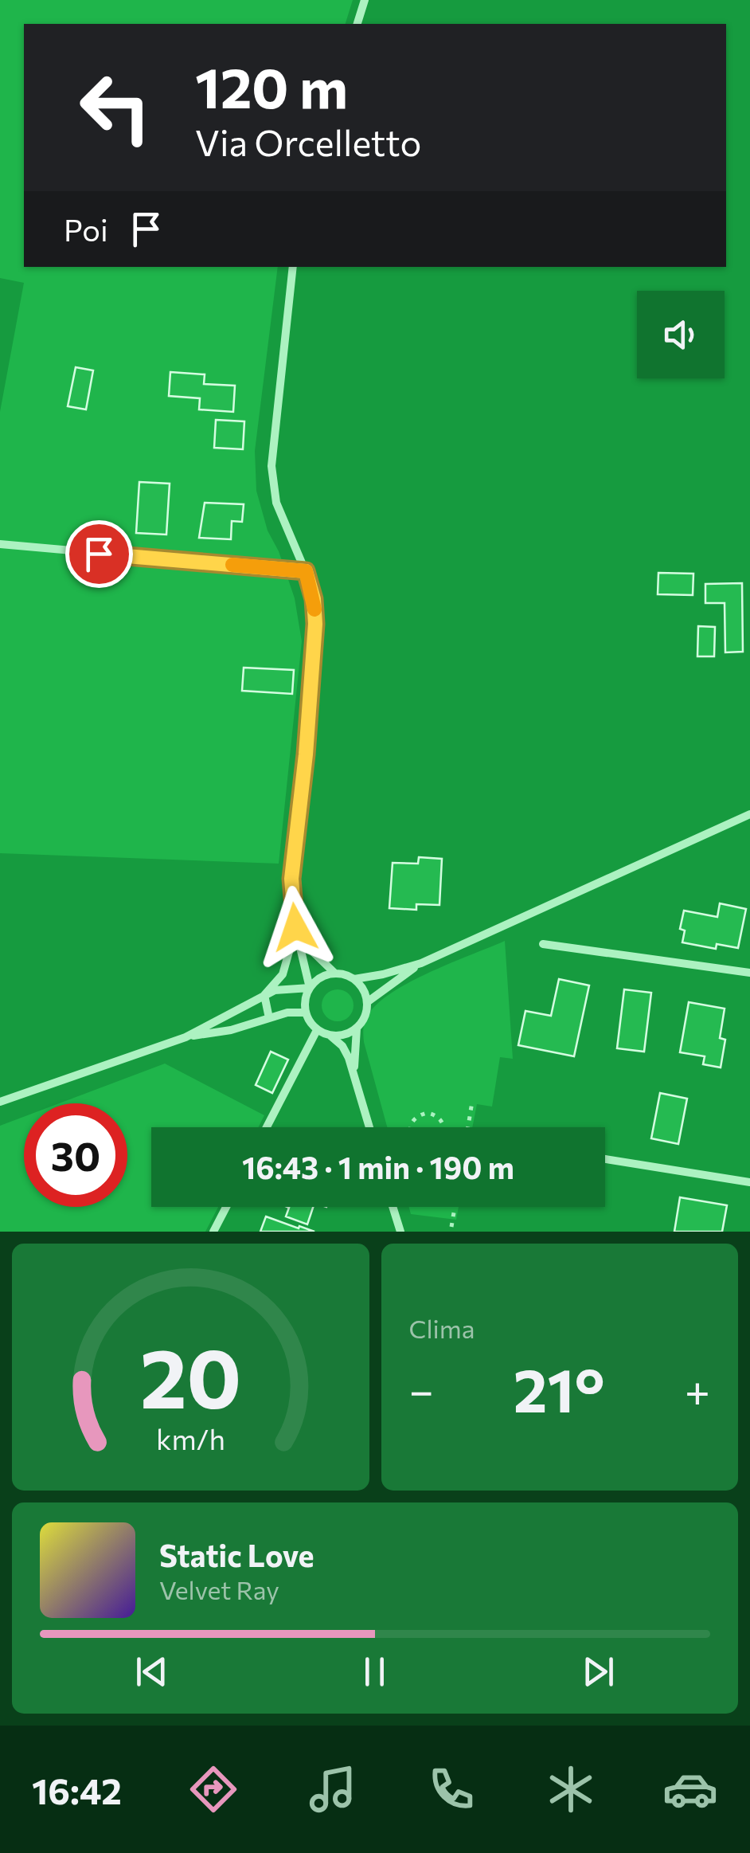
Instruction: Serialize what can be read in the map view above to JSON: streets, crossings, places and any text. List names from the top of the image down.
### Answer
{
  "page": {
    "turn": ["120 m", "Via Orcelletto"],
    "then": "Poi",
    "limit": "30",
    "trip": "16:43 · 1 min · 190 m",
    "tile": "Clima",
    "heat": ["−", "21°", "+"],
    "song": ["Static Love", "Velvet Ray"],
    "tabs": "16:42",
    "gauge": ["20", "km/h"]
  }
}
